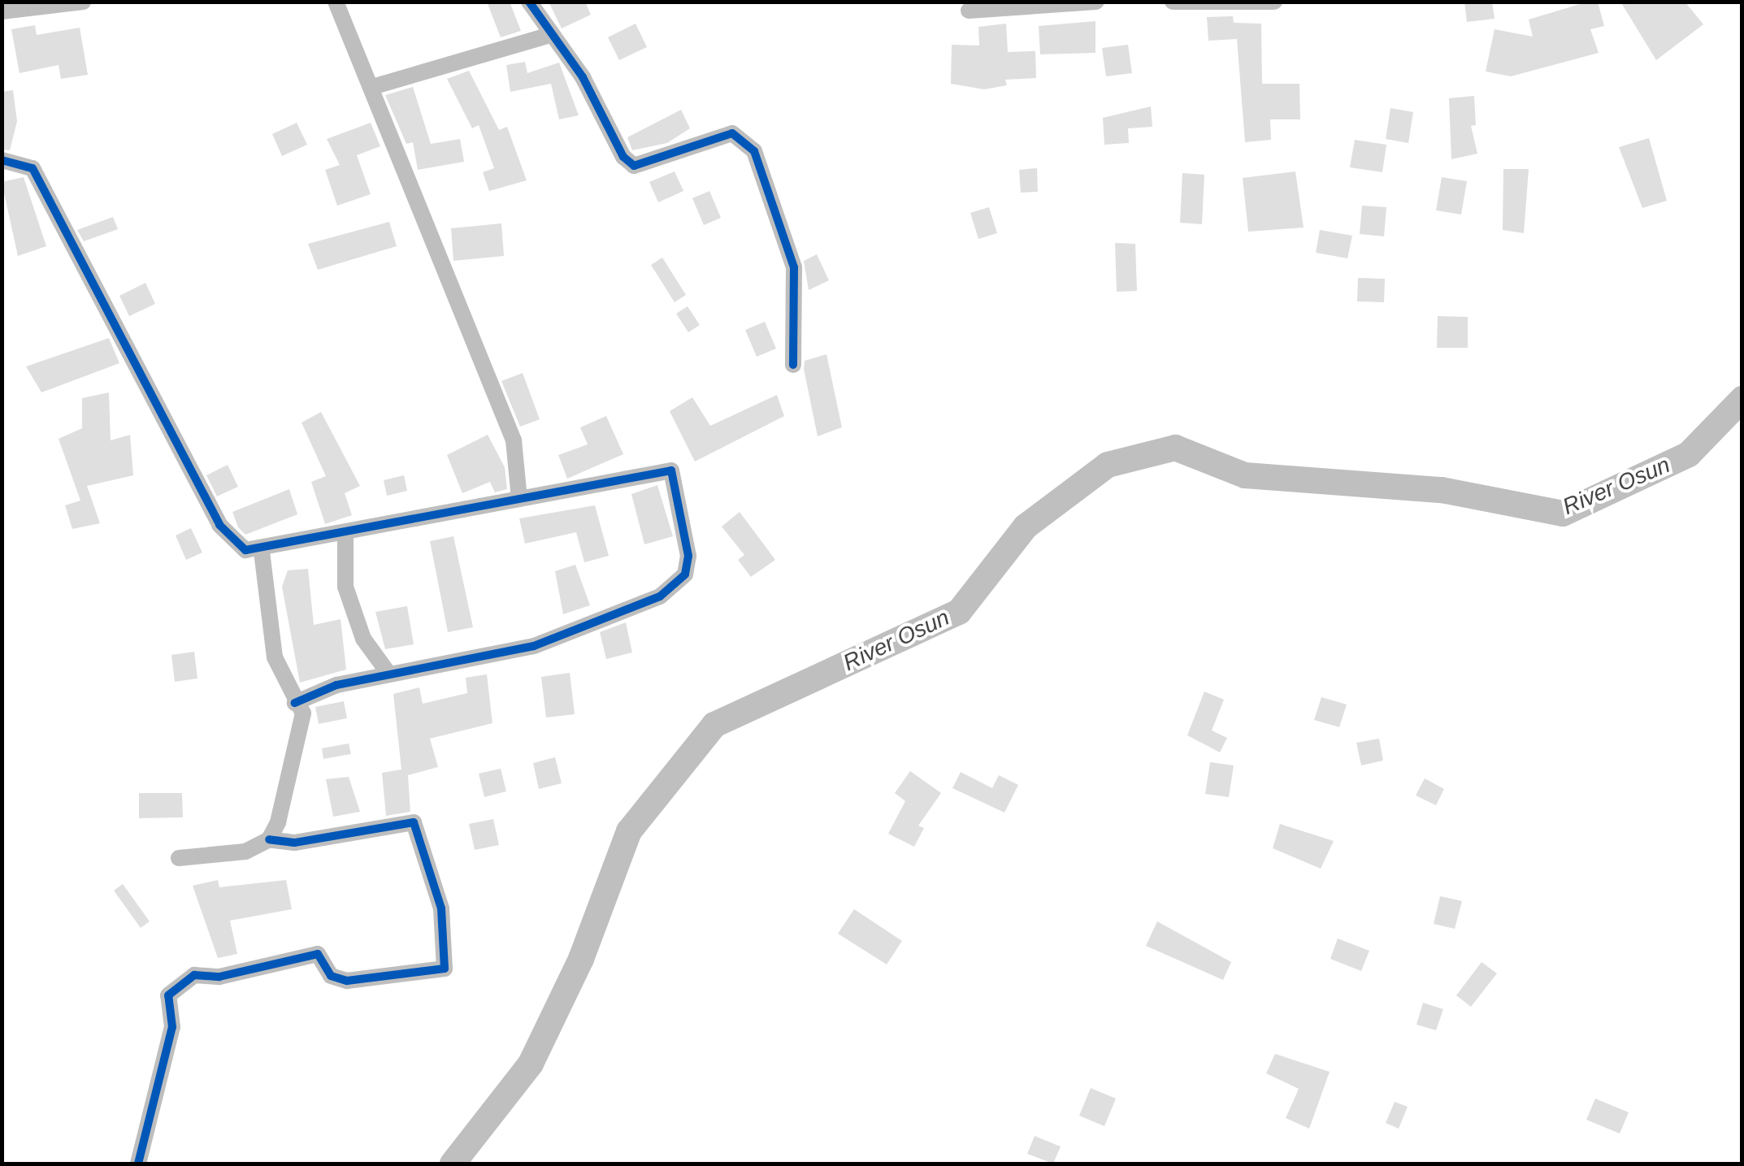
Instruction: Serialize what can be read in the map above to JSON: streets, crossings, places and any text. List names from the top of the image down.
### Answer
{
  "water": ["River Osun"]
}
